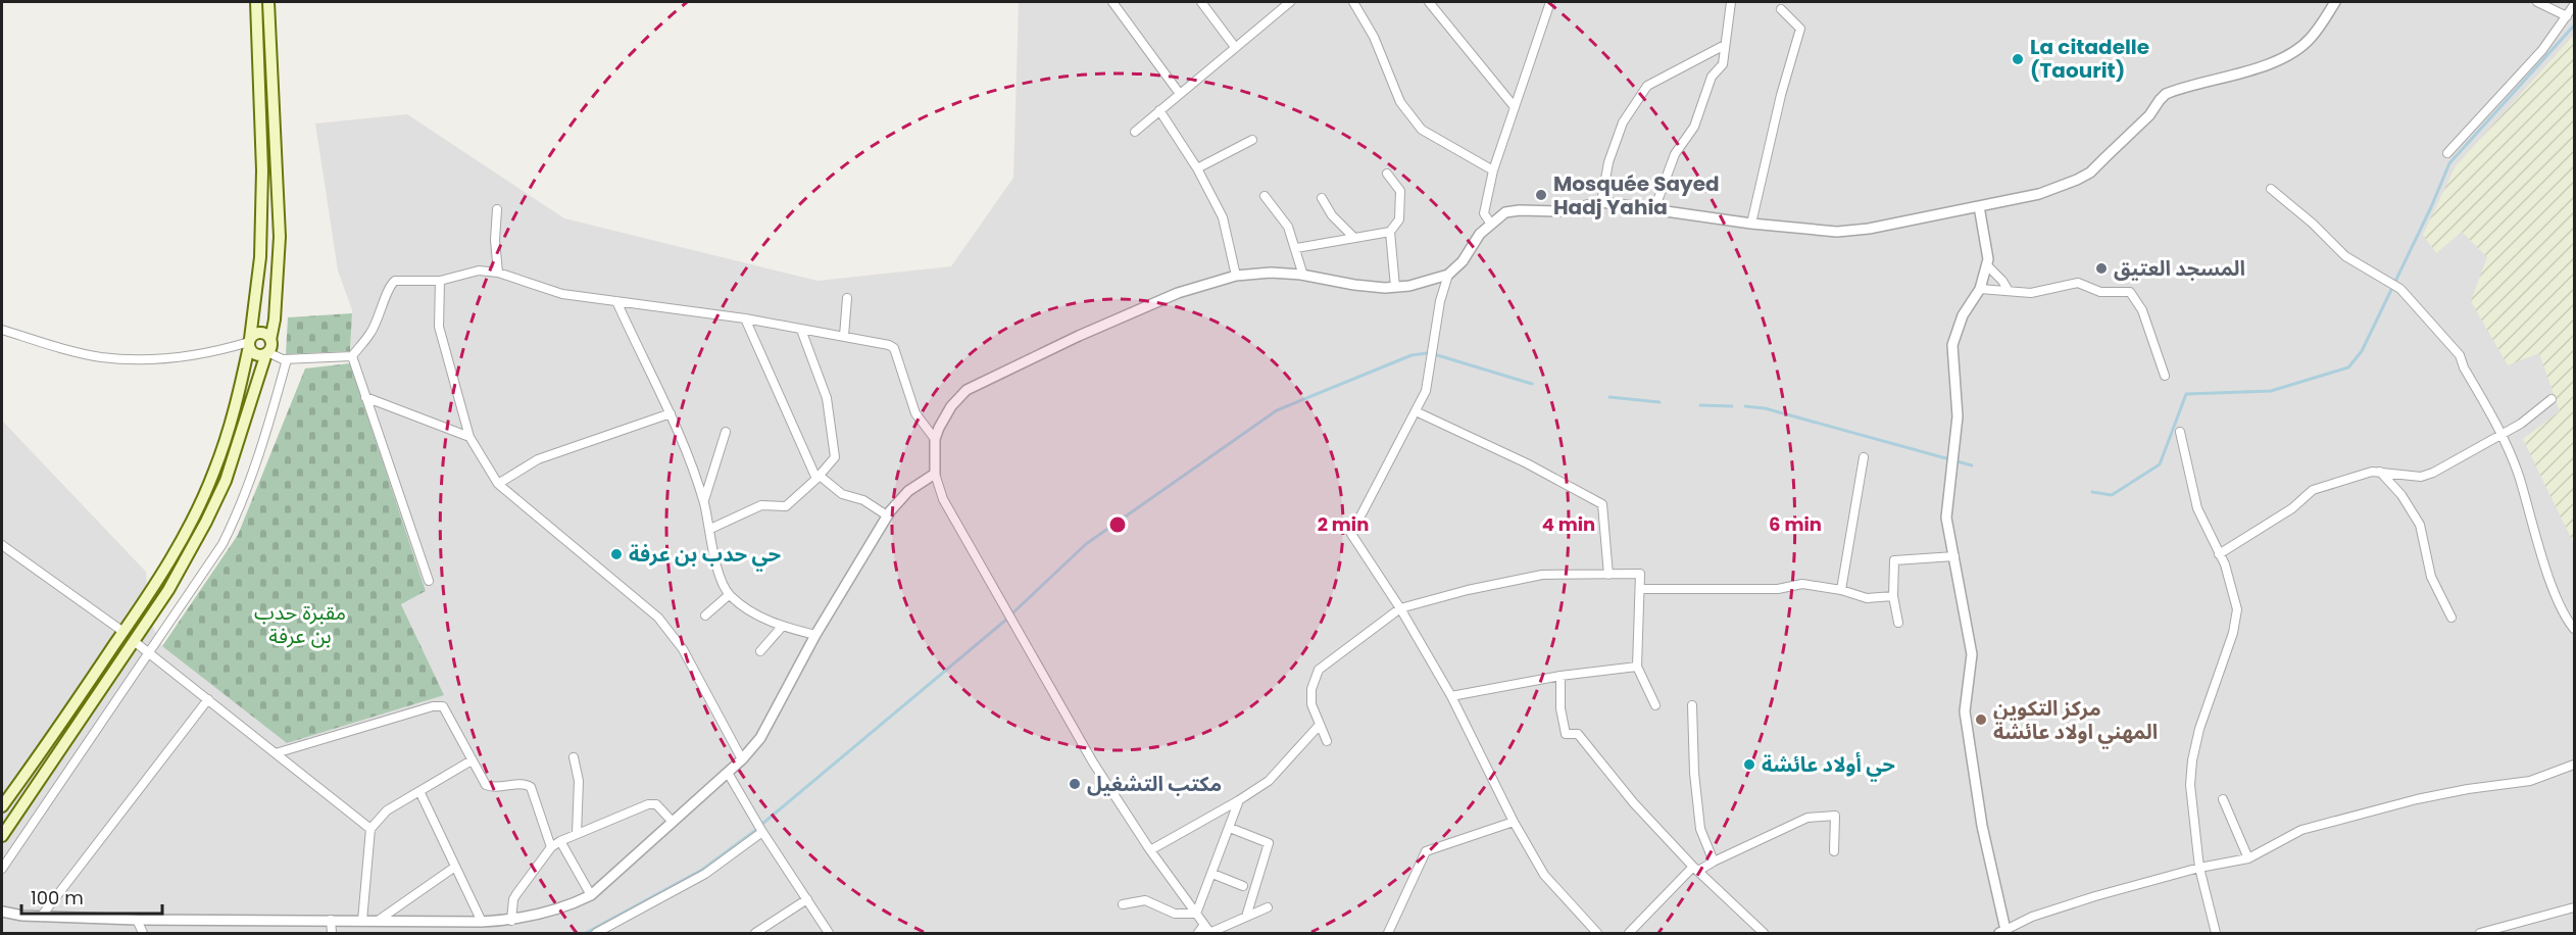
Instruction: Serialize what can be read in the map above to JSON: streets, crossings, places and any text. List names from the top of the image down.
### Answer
{
  "parks": ["مقبرة حدب بن عرفة"],
  "places": [
    "La citadelle (Taourit)",
    "Mosquée Sayed Hadj Yahia",
    "المسجد العتيق",
    "حي حدب بن عرفة",
    "مركز التكوين المهني اولاد عائشة",
    "حي أولاد عائشة",
    "مكتب التشغيل"
  ],
  "scale_bar": "100 m",
  "rings": ["2 min", "4 min", "6 min"]
}
